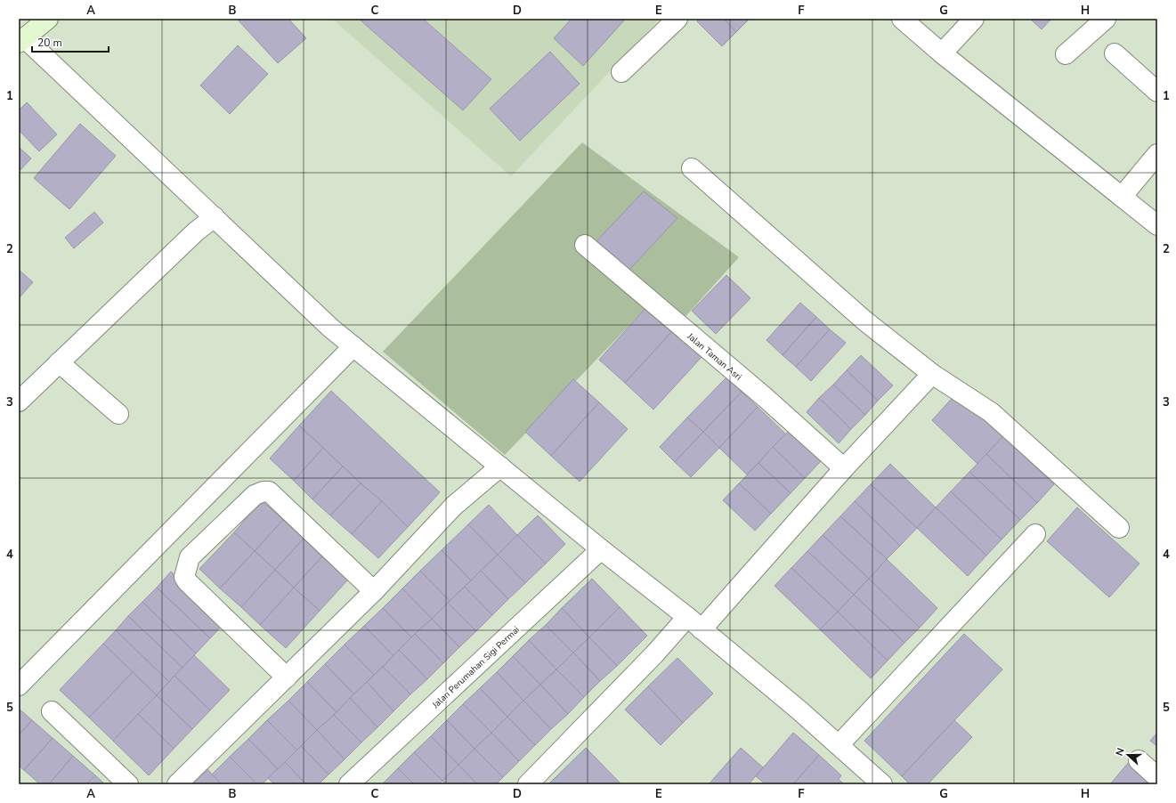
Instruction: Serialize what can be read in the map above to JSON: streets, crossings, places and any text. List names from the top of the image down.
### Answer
{
  "streets": {
    "street": ["Jalan Taman Asri", "Jalan Perumahan Sigi Permai"]
  },
  "scale_bar": "20 m",
  "north": "left",
  "grid": {
    "columns": [
      "A",
      "B",
      "C",
      "D",
      "E",
      "F",
      "G",
      "H"
    ],
    "rows": [
      "1",
      "2",
      "3",
      "4",
      "5"
    ]
  }
}
